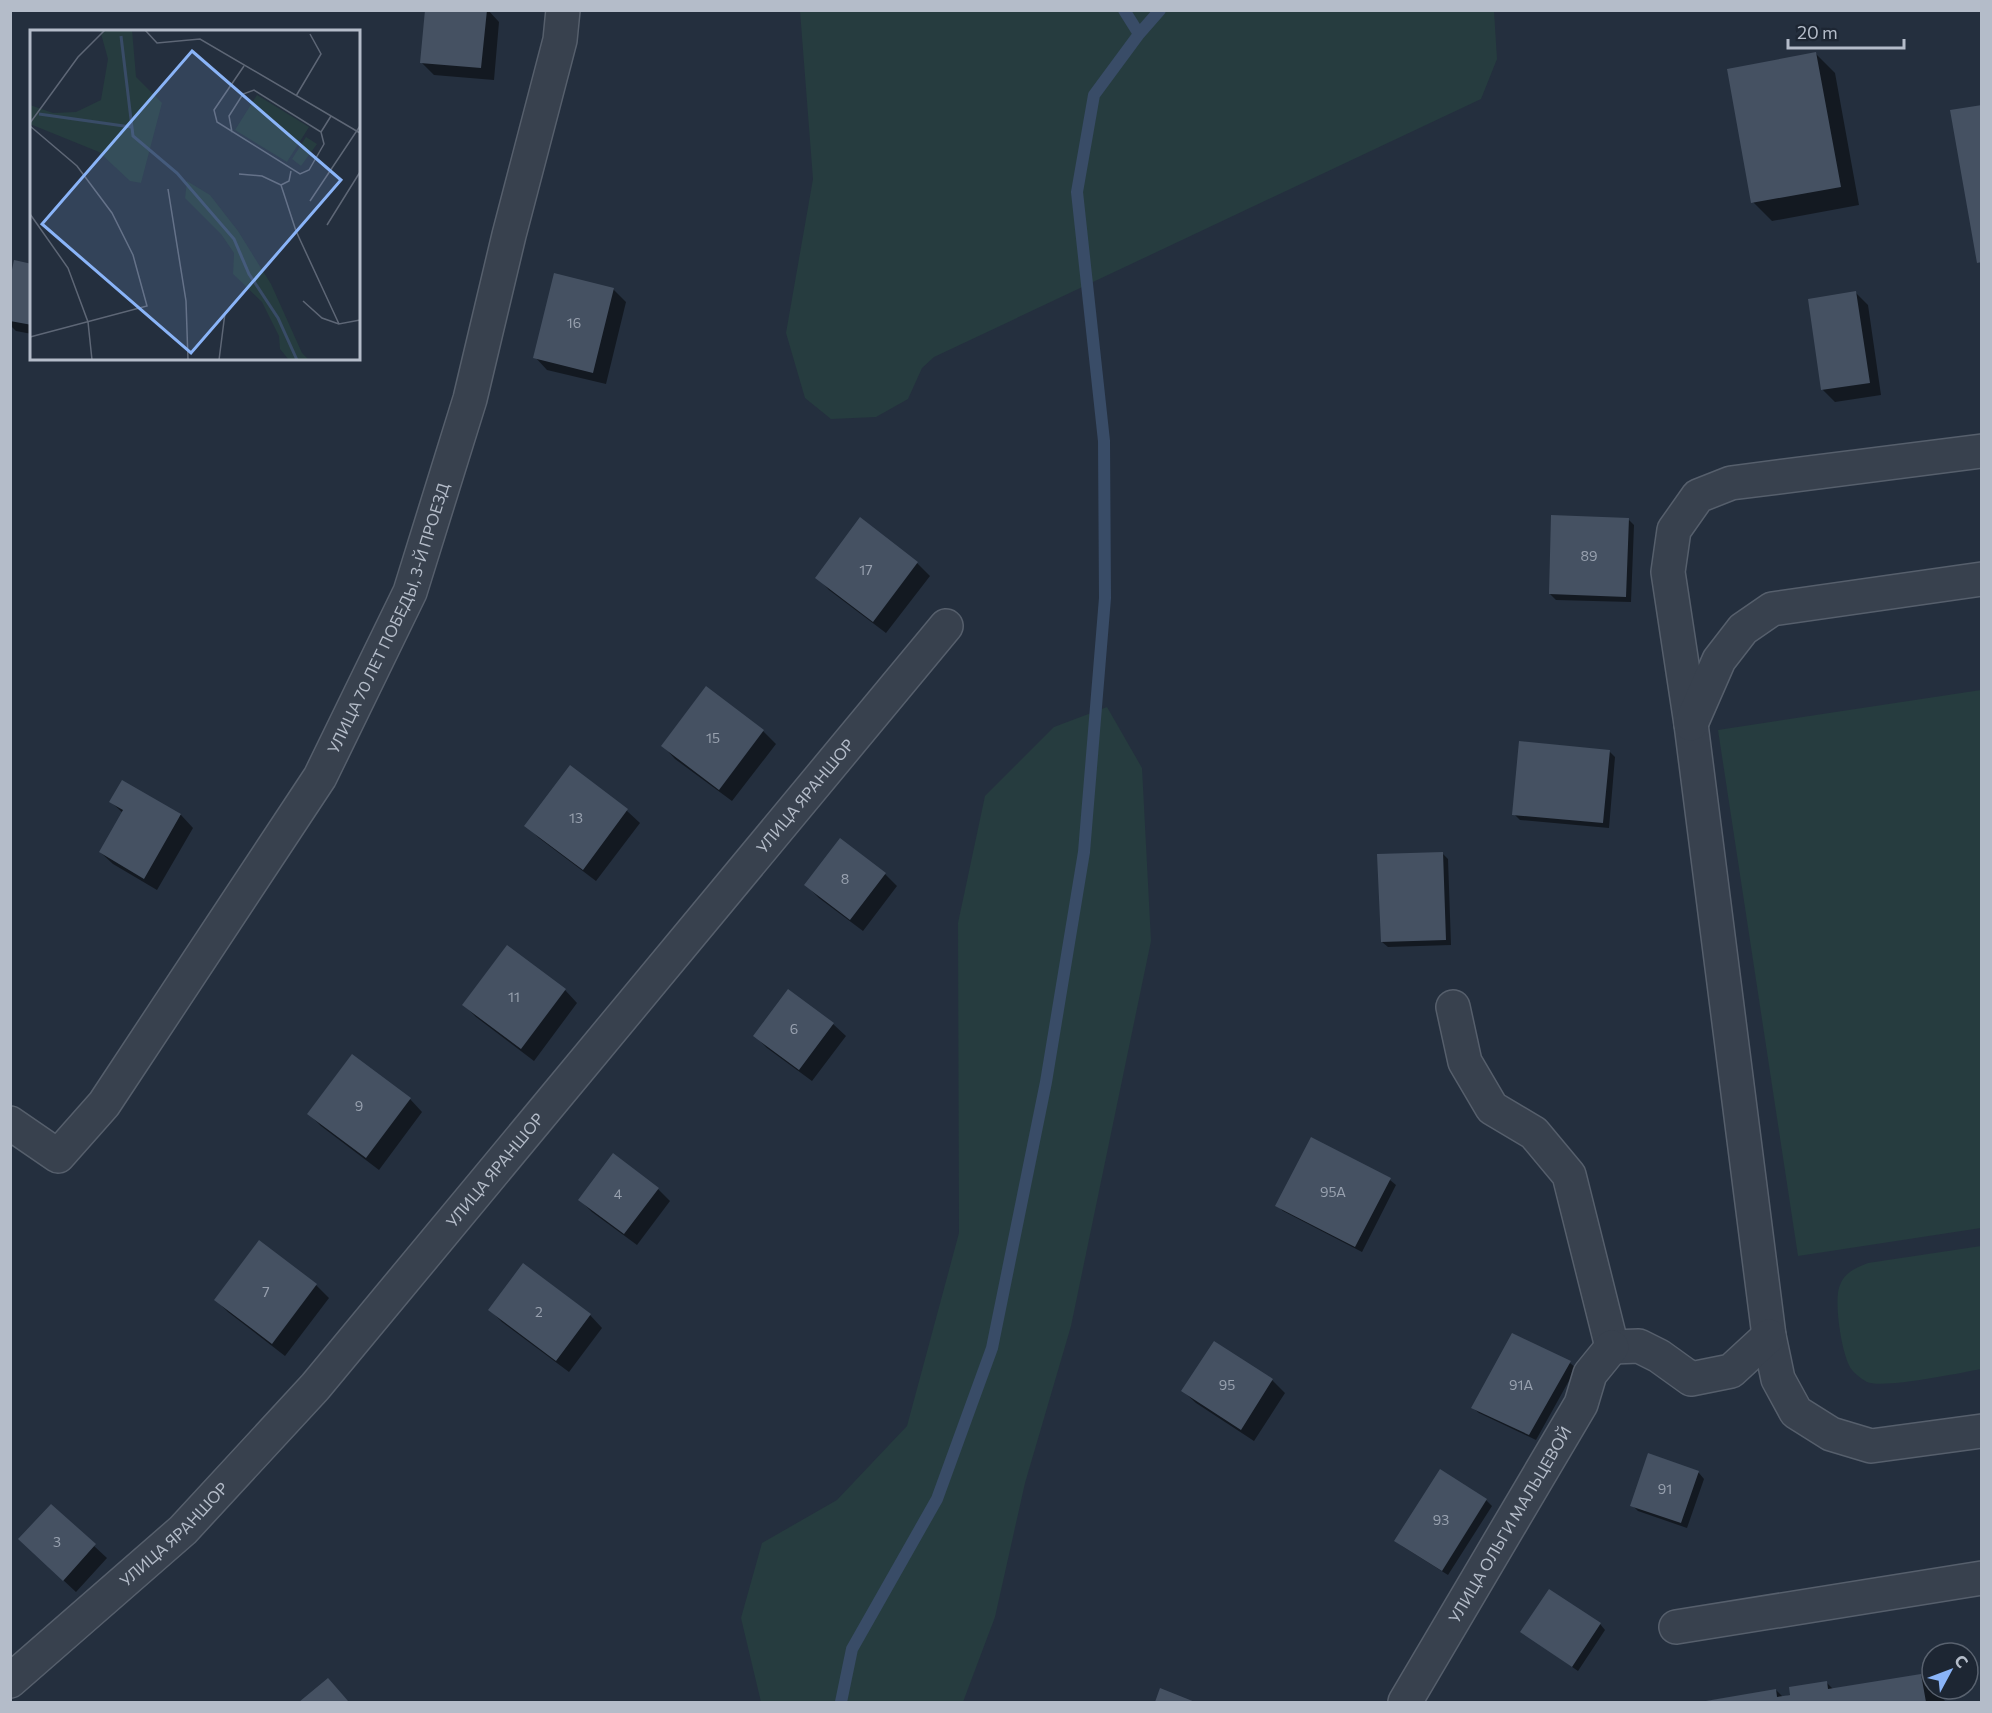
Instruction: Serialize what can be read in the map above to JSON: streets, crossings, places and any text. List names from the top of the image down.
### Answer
{
  "streets": {
    "street": ["УЛИЦА 70 ЛЕТ ПОБЕДЫ, 3-Й ПРОЕЗД", "УЛИЦА ЯРАНШОР", "УЛИЦА ОЛЬГИ МАЛЬЦЕВОЙ"]
  },
  "house_numbers": [
    "16",
    "89",
    "17",
    "15",
    "13",
    "8",
    "11",
    "6",
    "9",
    "95А",
    "4",
    "7",
    "2",
    "95",
    "91А",
    "91",
    "93",
    "3"
  ],
  "scale_bar": "20 m",
  "north": "top right"
}
